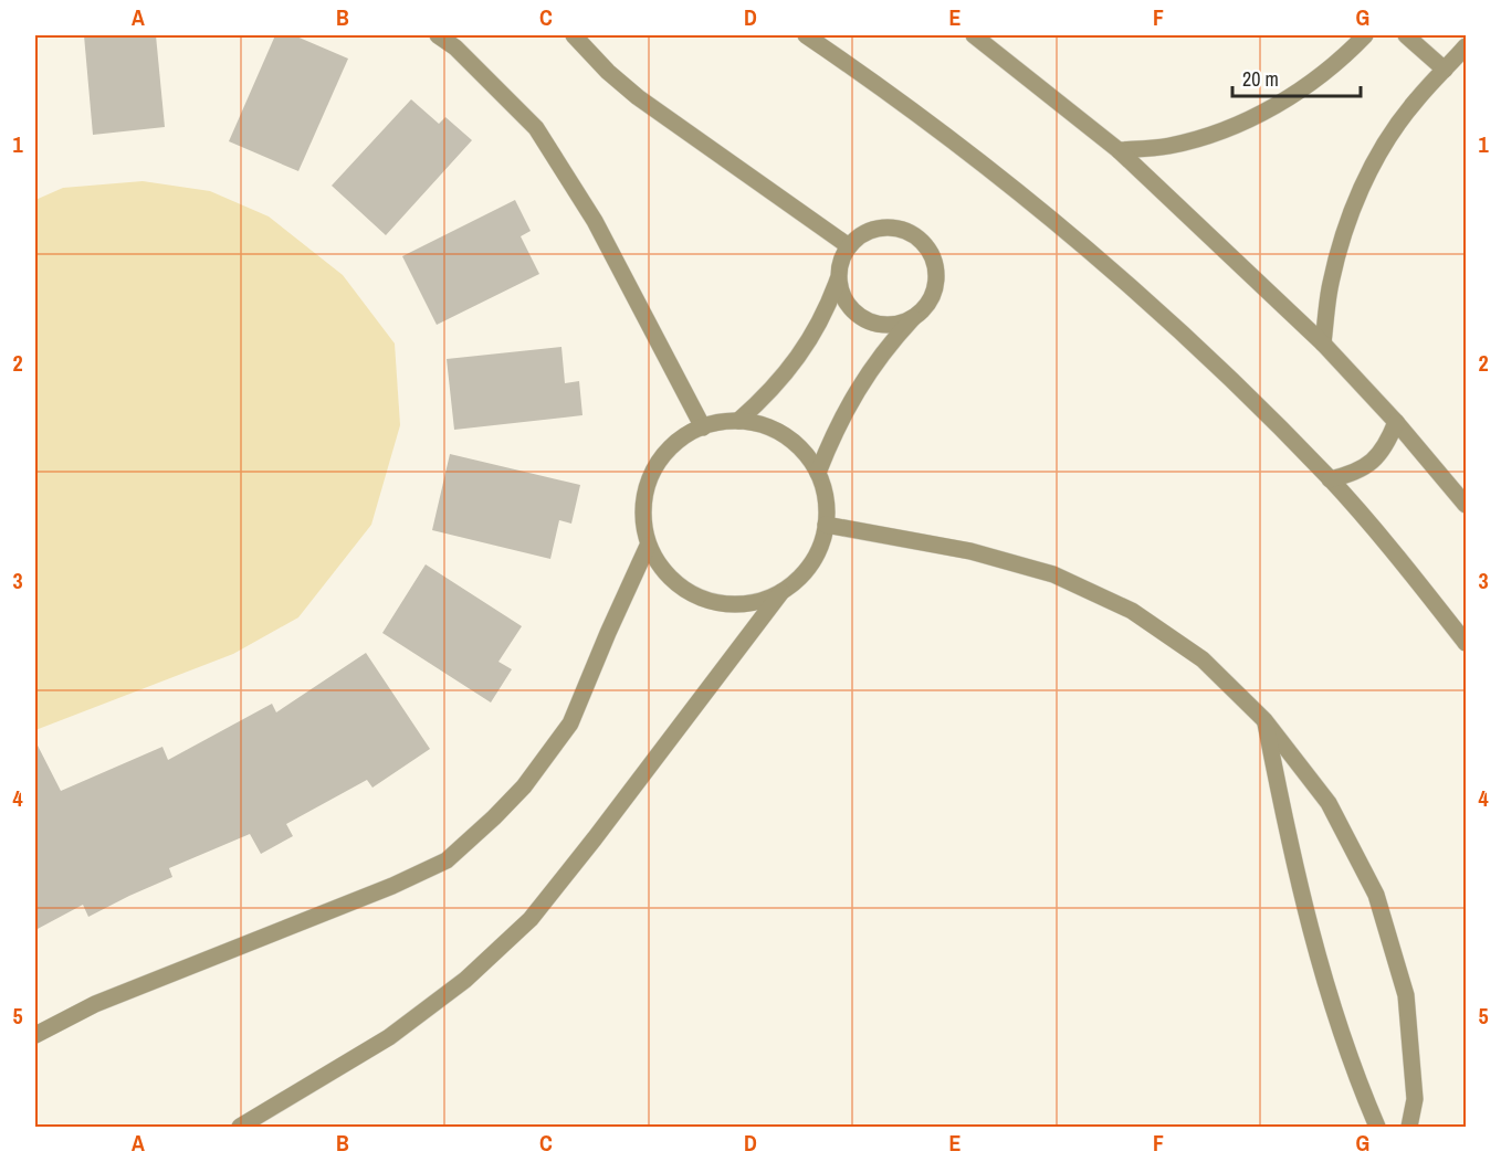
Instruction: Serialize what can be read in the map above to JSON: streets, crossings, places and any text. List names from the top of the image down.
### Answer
{
  "scale_bar": "20 m",
  "grid": {
    "columns": [
      "A",
      "B",
      "C",
      "D",
      "E",
      "F",
      "G"
    ],
    "rows": [
      "1",
      "2",
      "3",
      "4",
      "5"
    ]
  }
}
